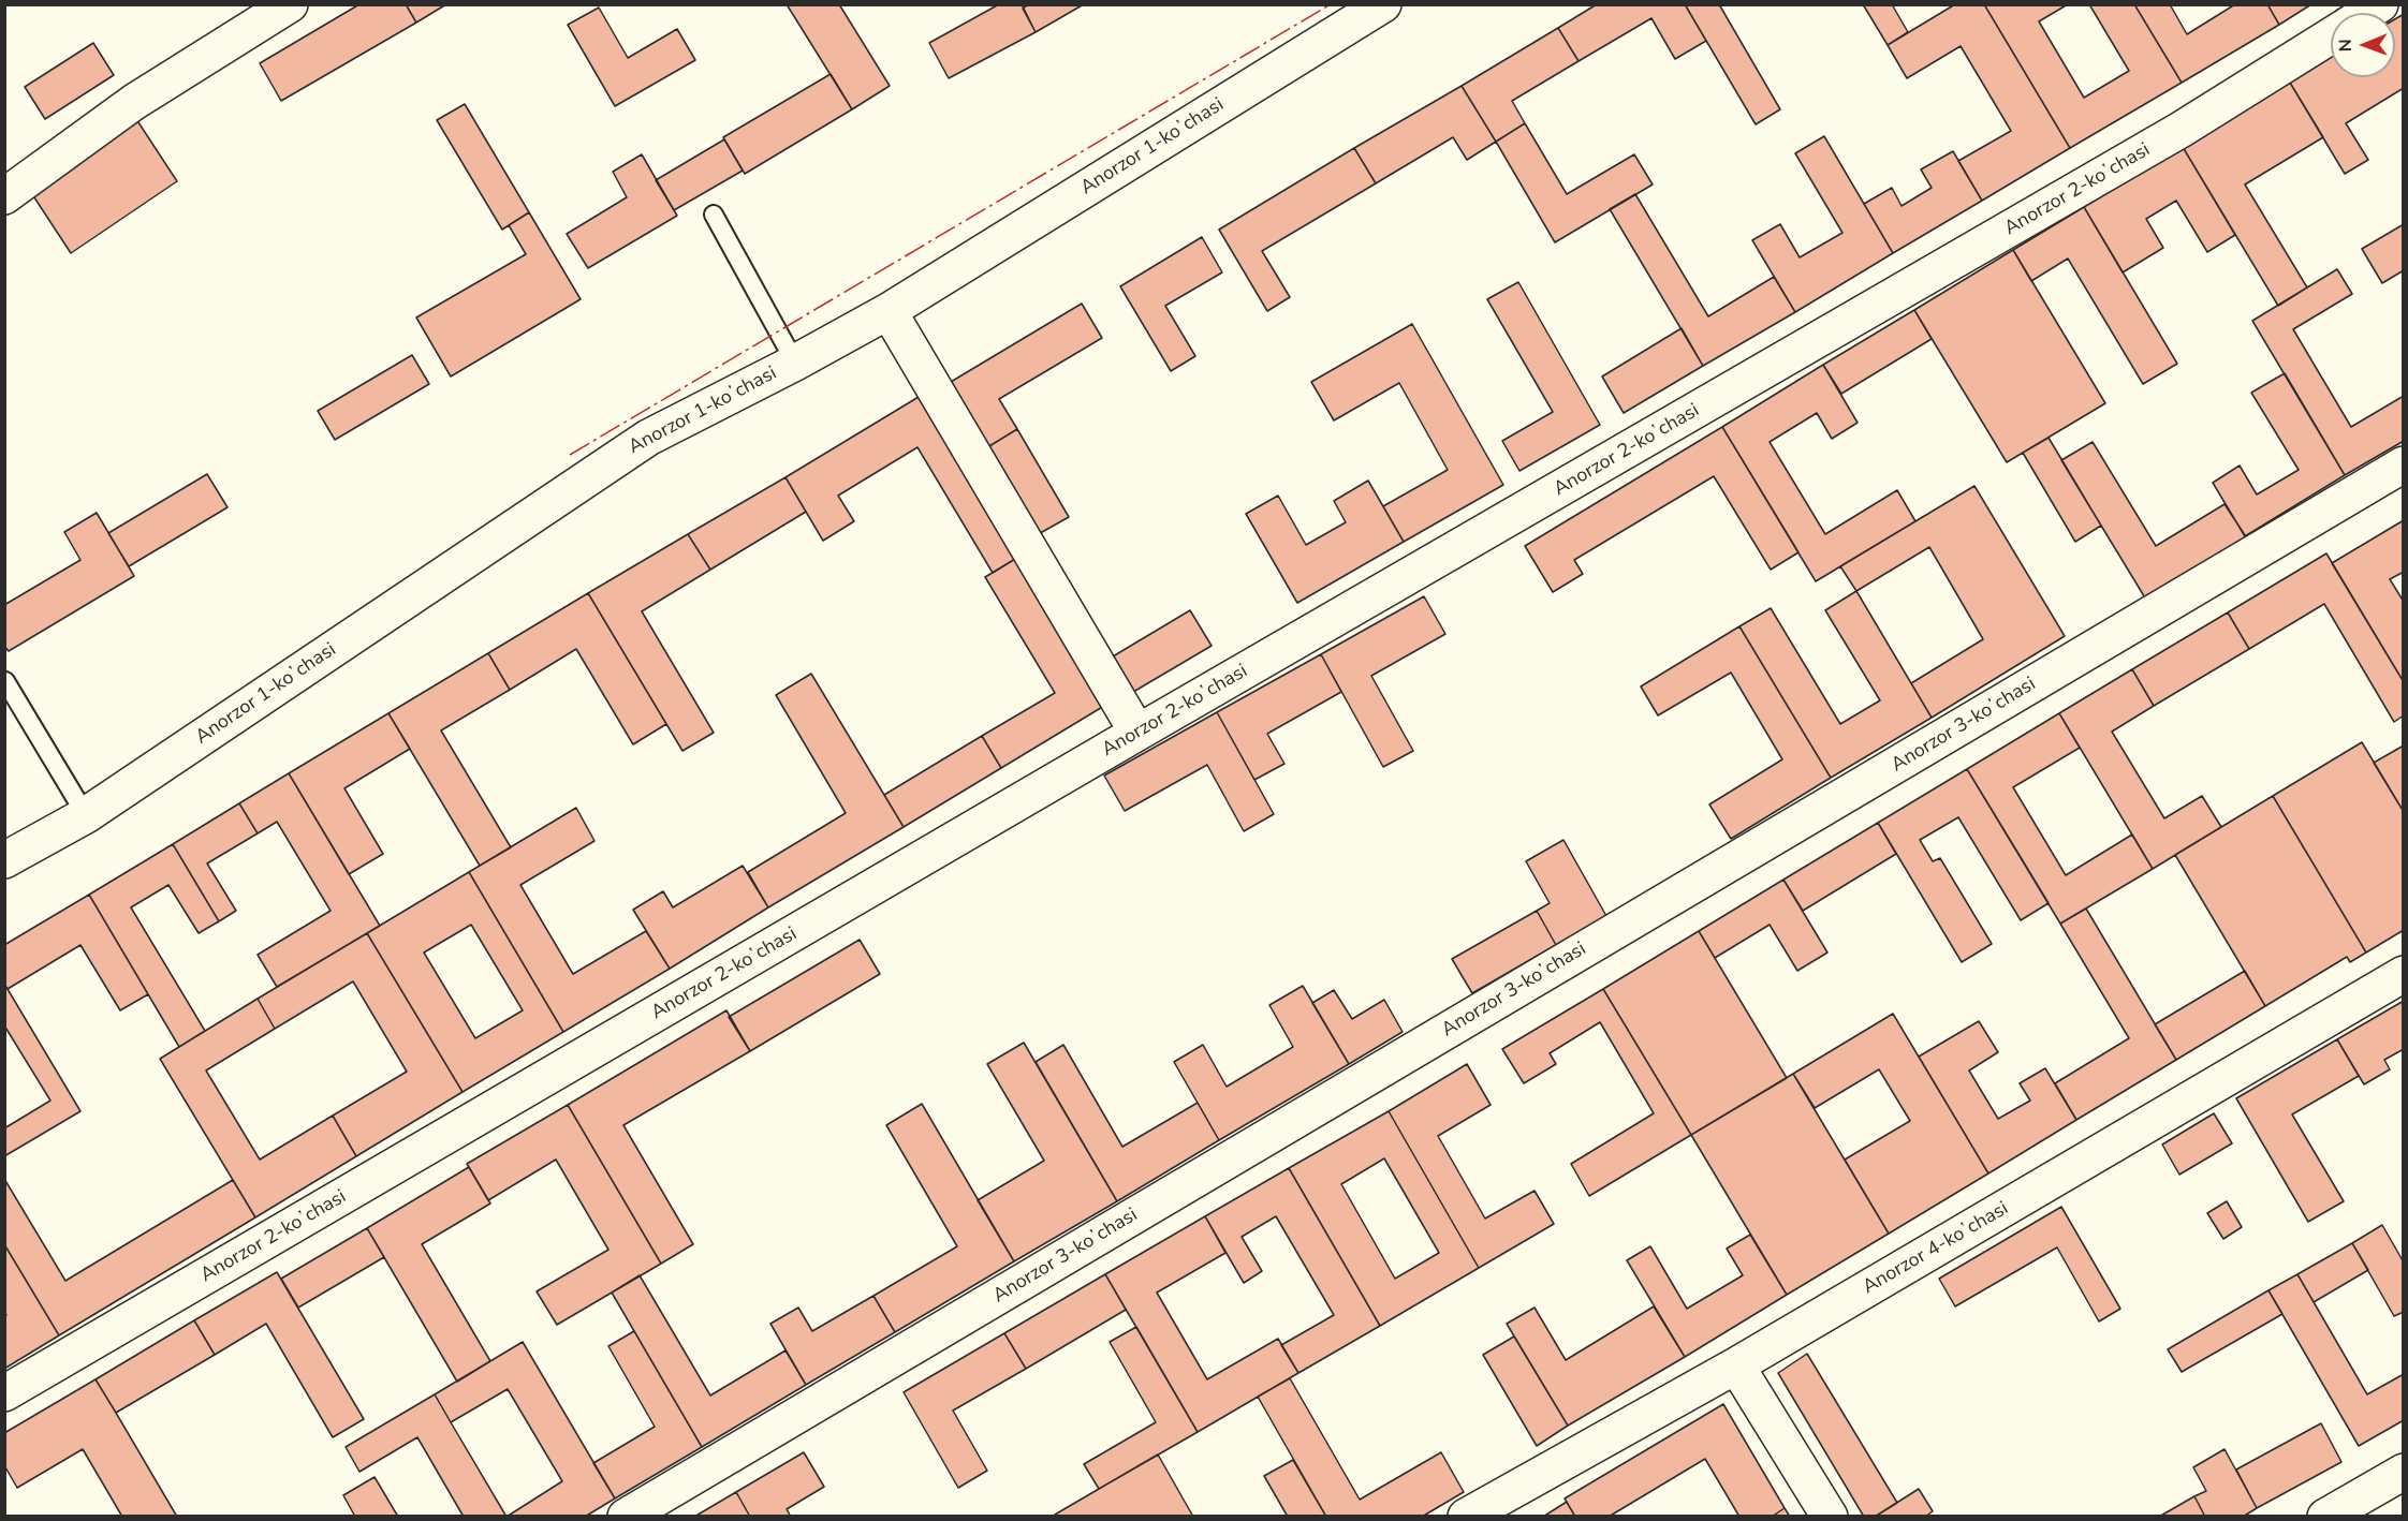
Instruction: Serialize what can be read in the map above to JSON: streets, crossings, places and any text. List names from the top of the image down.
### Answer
{
  "streets": {
    "street": [
      "Аnorzor 1-koʼchasi",
      "Аnorzor 2-koʼchasi",
      "Аnorzor 3-koʼchasi",
      "Аnorzor 4-koʼchasi"
    ]
  },
  "north": "left"
}
